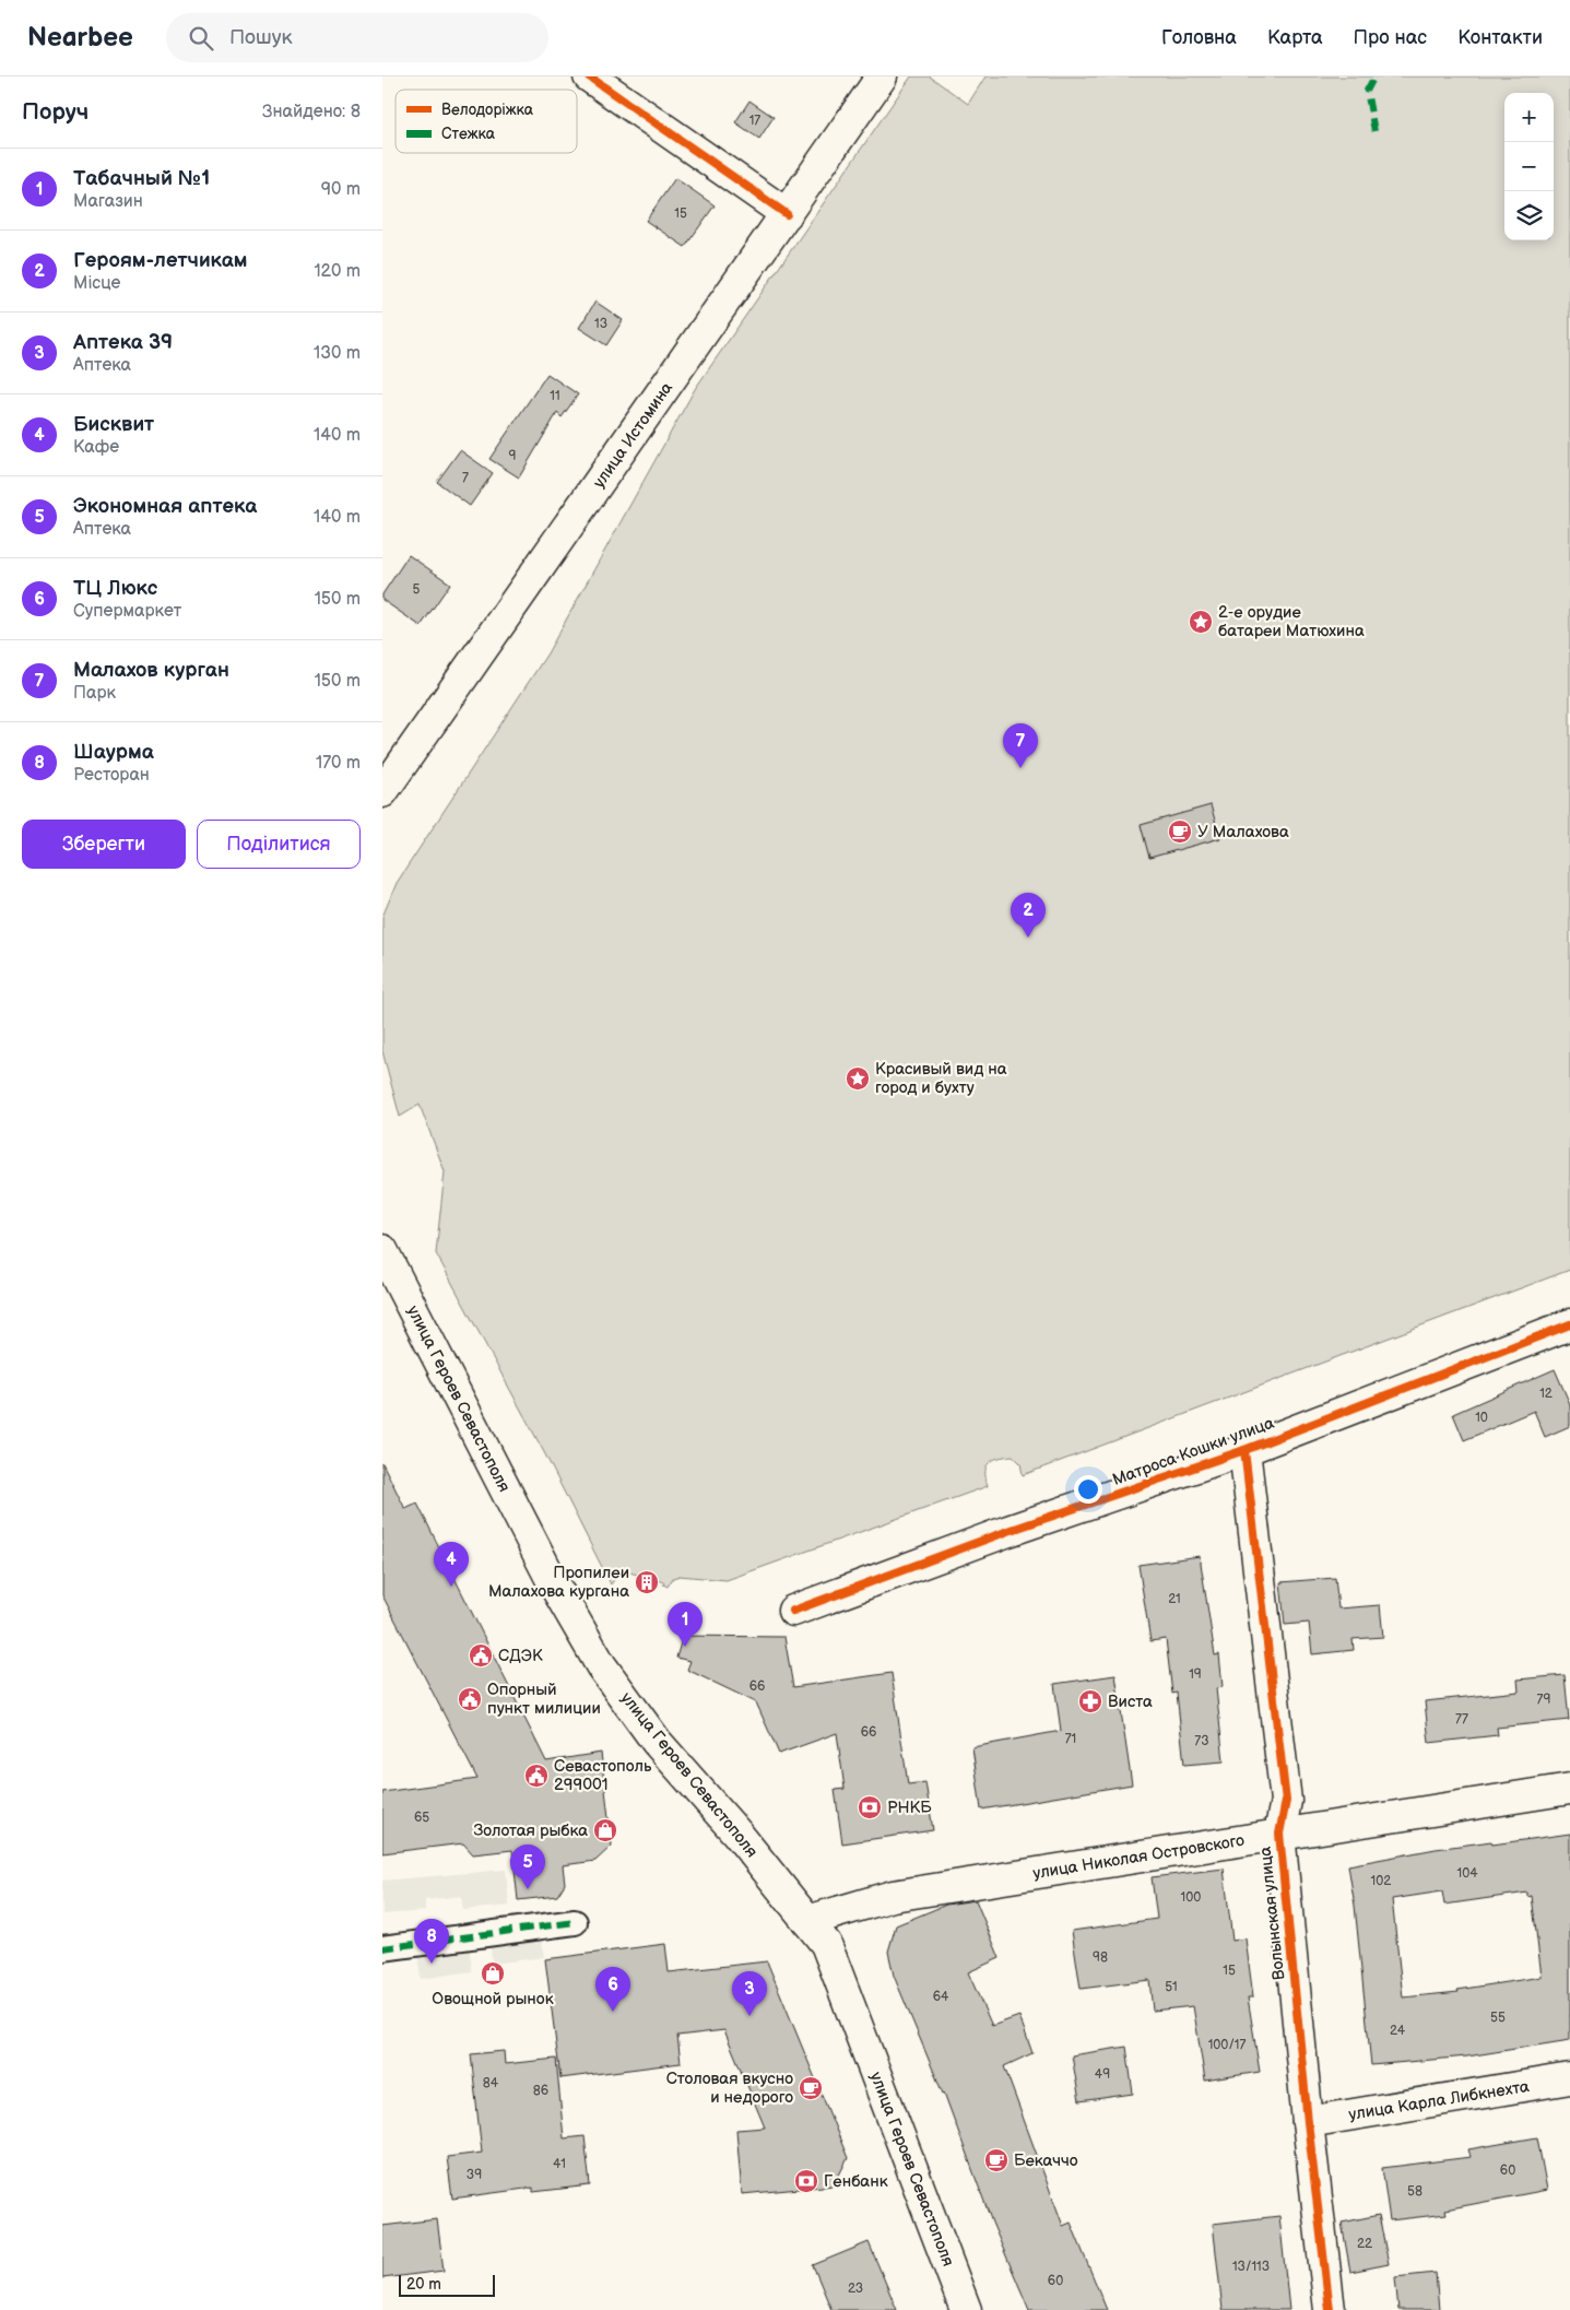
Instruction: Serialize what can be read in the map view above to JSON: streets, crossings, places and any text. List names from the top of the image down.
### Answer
{
  "streets": {
    "main road": [
      "улица Истомина",
      "улица Героев Севастополя",
      "Матроса Кошки улица",
      "улица Николая Островского",
      "Волынская улица",
      "улица Карла Либкнехта"
    ]
  },
  "crossings": [
    ["улица Героев Севастополя", "улица Николая Островского"],
    ["Матроса Кошки улица", "Волынская улица"],
    ["улица Николая Островского", "Волынская улица"],
    ["Волынская улица", "улица Карла Либкнехта"]
  ],
  "places": {
    "place": ["2-е орудие батареи Матюхина", "Красивый вид на город и бухту"],
    "cafe": ["У Малахова", "Столовая вкусно и недорого", "Бекаччо"],
    "building": ["Пропилеи Малахова кургана"],
    "public building": ["СДЭК", "Опорный пункт милиции", "Севастополь 299001"],
    "pharmacy": ["Виста"],
    "bank": ["РНКБ", "Генбанк"],
    "shop": ["Золотая рыбка", "Овощной рынок"]
  },
  "house_numbers": [
    "17",
    "15",
    "13",
    "11",
    "9",
    "7",
    "5",
    "12",
    "10",
    "21",
    "19",
    "66",
    "79",
    "77",
    "66",
    "71",
    "73",
    "65",
    "104",
    "102",
    "100",
    "98",
    "15",
    "51",
    "64",
    "55",
    "24",
    "100/17",
    "49",
    "84",
    "86",
    "41",
    "60",
    "39",
    "58",
    "22",
    "13/113",
    "60",
    "23"
  ],
  "legend": ["Велодоріжка", "Стежка"],
  "scale_bar": "20 m",
  "page": {
    "header": "Nearbee",
    "search": "Пошук",
    "nav": [
      "Головна",
      "Карта",
      "Про нас",
      "Контакти"
    ],
    "heading": ["Поруч", "Знайдено: 8"],
    "map_buttons": ["+", "−"],
    "list": [
      {
        "mark": "1",
        "name": "Табачный №1",
        "note": "Магазин",
        "value": "90 m"
      },
      {
        "mark": "2",
        "name": "Героям-летчикам",
        "note": "Місце",
        "value": "120 m"
      },
      {
        "mark": "3",
        "name": "Аптека 39",
        "note": "Аптека",
        "value": "130 m"
      },
      {
        "mark": "4",
        "name": "Бисквит",
        "note": "Кафе",
        "value": "140 m"
      },
      {
        "mark": "5",
        "name": "Экономная аптека",
        "note": "Аптека",
        "value": "140 m"
      },
      {
        "mark": "6",
        "name": "ТЦ Люкс",
        "note": "Супермаркет",
        "value": "150 m"
      },
      {
        "mark": "7",
        "name": "Малахов курган",
        "note": "Парк",
        "value": "150 m"
      },
      {
        "mark": "8",
        "name": "Шаурма",
        "note": "Ресторан",
        "value": "170 m"
      }
    ],
    "pins": [
      "7",
      "2",
      "4",
      "1",
      "5",
      "8",
      "6",
      "3"
    ],
    "buttons": ["Зберегти", "Поділитися"],
    "scale": "20 m"
  }
}
